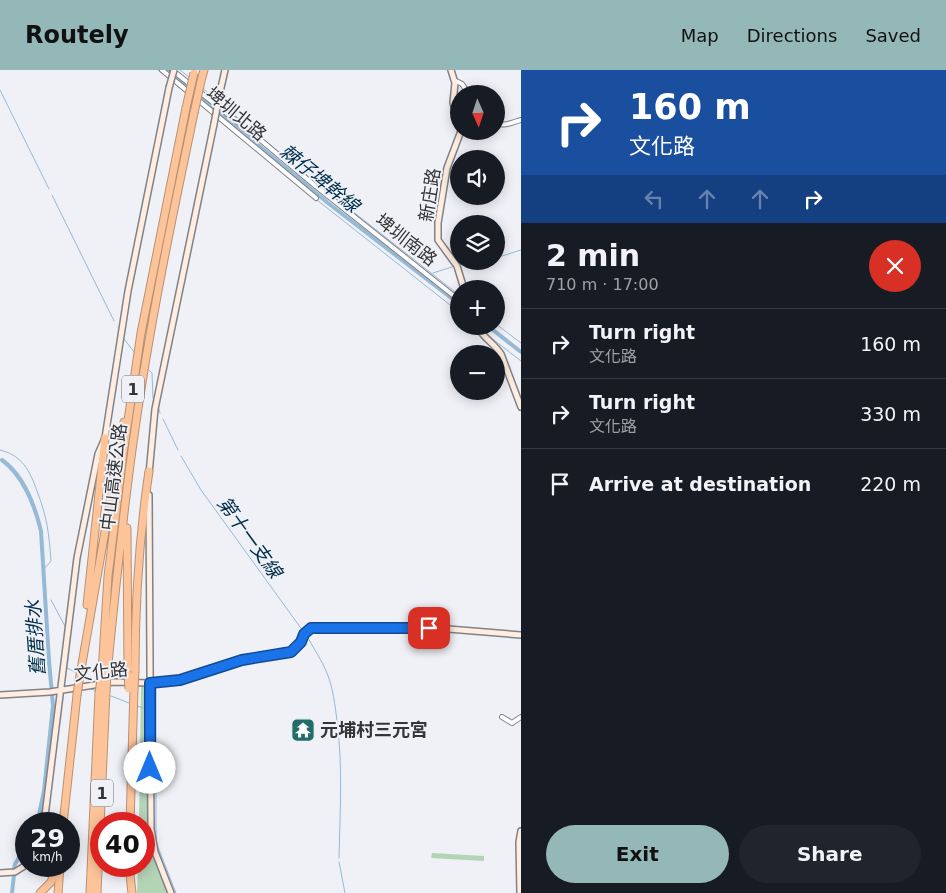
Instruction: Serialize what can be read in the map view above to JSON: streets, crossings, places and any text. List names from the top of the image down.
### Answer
{
  "streets": {
    "highway": ["1", "中山高速公路"],
    "street": [
      "埤圳北路",
      "新庄路",
      "埤圳南路",
      "文化路"
    ]
  },
  "water": ["棘仔埤幹線", "第十一支線", "舊厝排水"],
  "places": {
    "temple": ["元埔村三元宮"]
  },
  "north": "bottom",
  "page": {
    "header": "Routely",
    "nav": ["Map", "Directions", "Saved"],
    "turn": ["160 m", "文化路"],
    "map_buttons": ["+", "−"],
    "heading": ["2 min", "710 m · 17:00"],
    "list": [
      {
        "name": "Turn right",
        "note": "文化路",
        "value": "160 m"
      },
      {
        "name": "Turn right",
        "note": "文化路",
        "value": "330 m"
      },
      {
        "name": "Arrive at destination",
        "value": "220 m"
      }
    ],
    "speed": "29 km/h",
    "limit": "40",
    "buttons": ["Exit", "Share"]
  }
}
